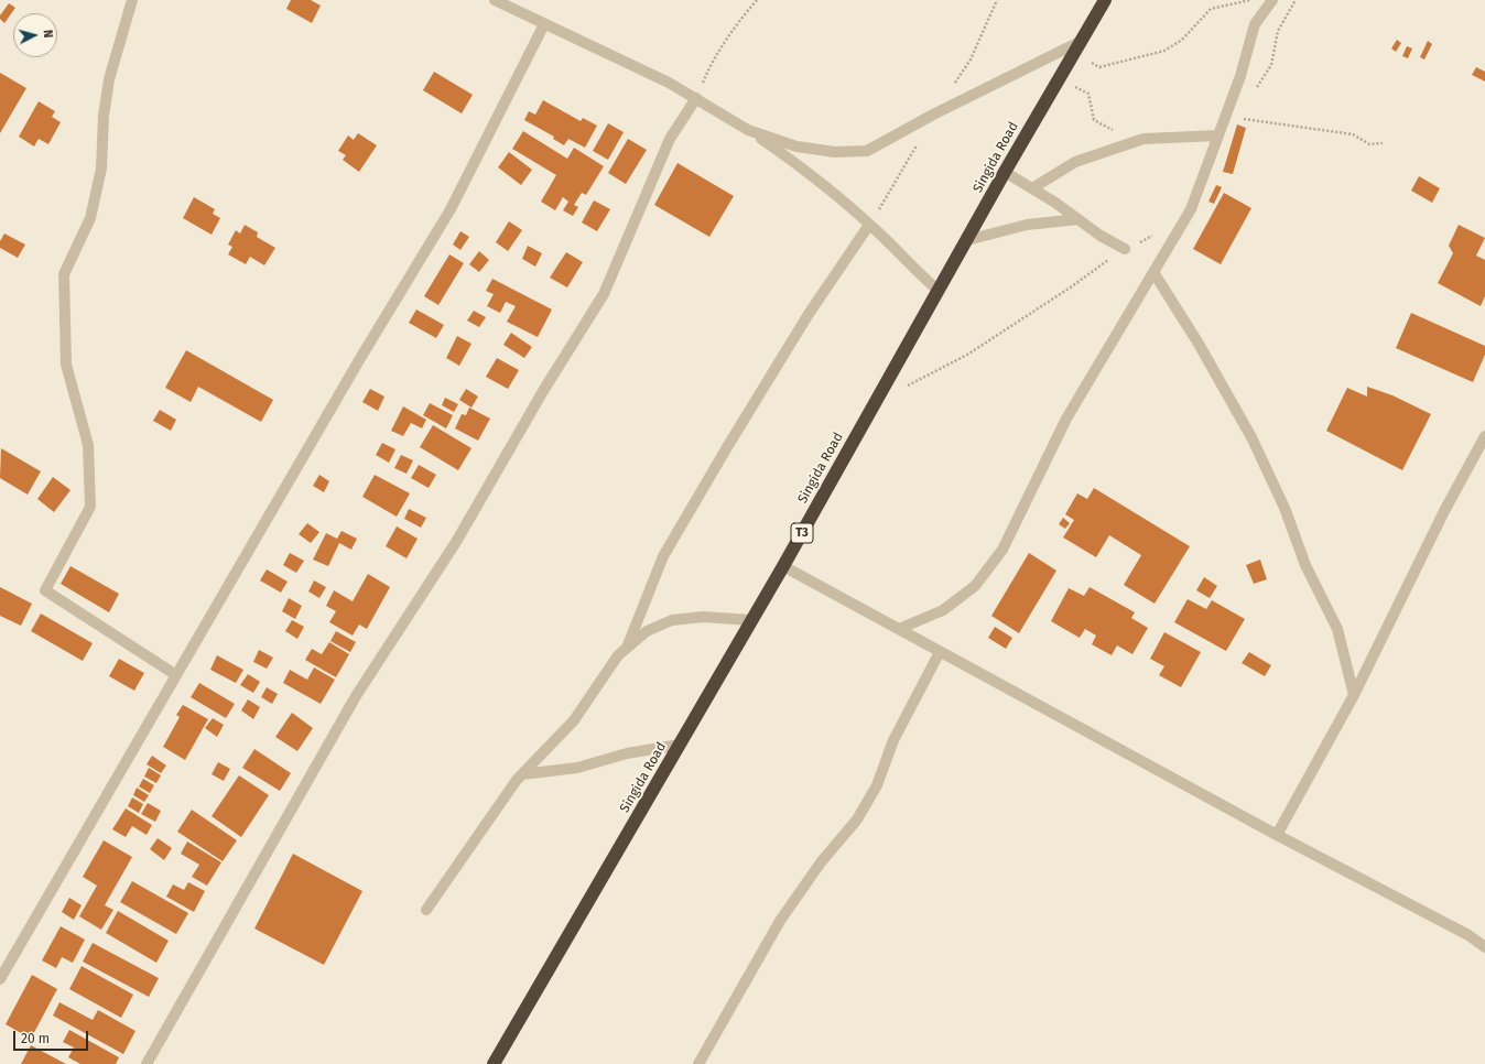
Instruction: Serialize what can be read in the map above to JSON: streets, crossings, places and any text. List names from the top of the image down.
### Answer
{
  "streets": {
    "highway": ["Singida Road", "T3"]
  },
  "scale_bar": "20 m",
  "north": "right"
}
